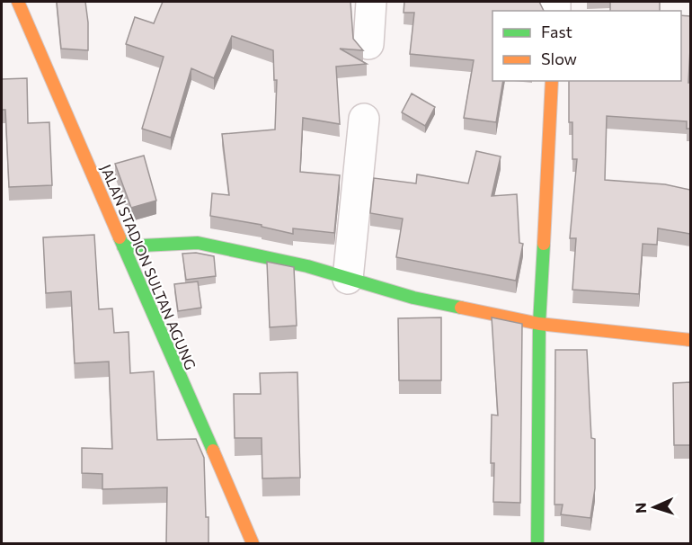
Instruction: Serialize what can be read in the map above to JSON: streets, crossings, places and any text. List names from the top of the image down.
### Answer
{
  "streets": {
    "street": ["JALAN STADION SULTAN AGUNG"]
  },
  "legend": ["Fast", "Slow"],
  "north": "left"
}
